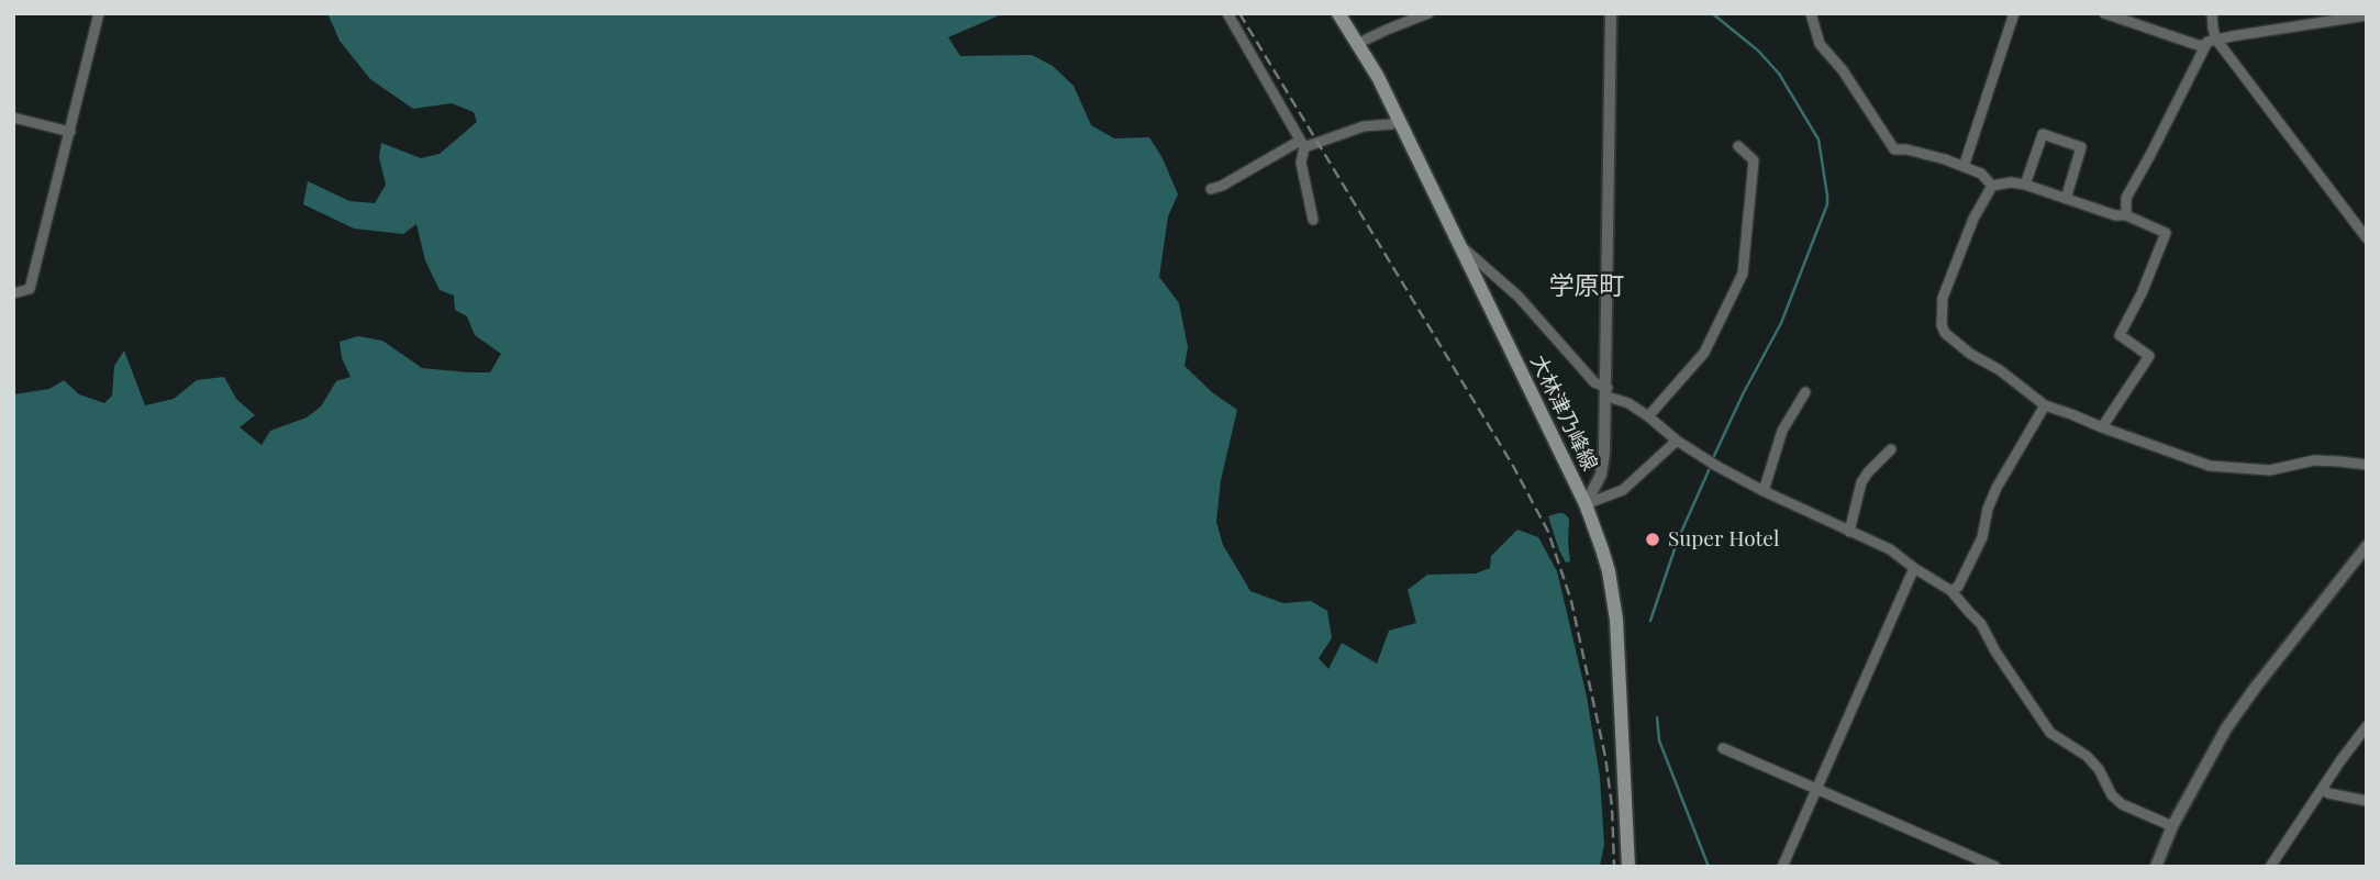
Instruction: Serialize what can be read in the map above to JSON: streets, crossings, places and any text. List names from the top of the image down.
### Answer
{
  "streets": {
    "main road": ["大林津乃峰線"]
  },
  "districts": ["学原町"],
  "places": ["Super Hotel"]
}
